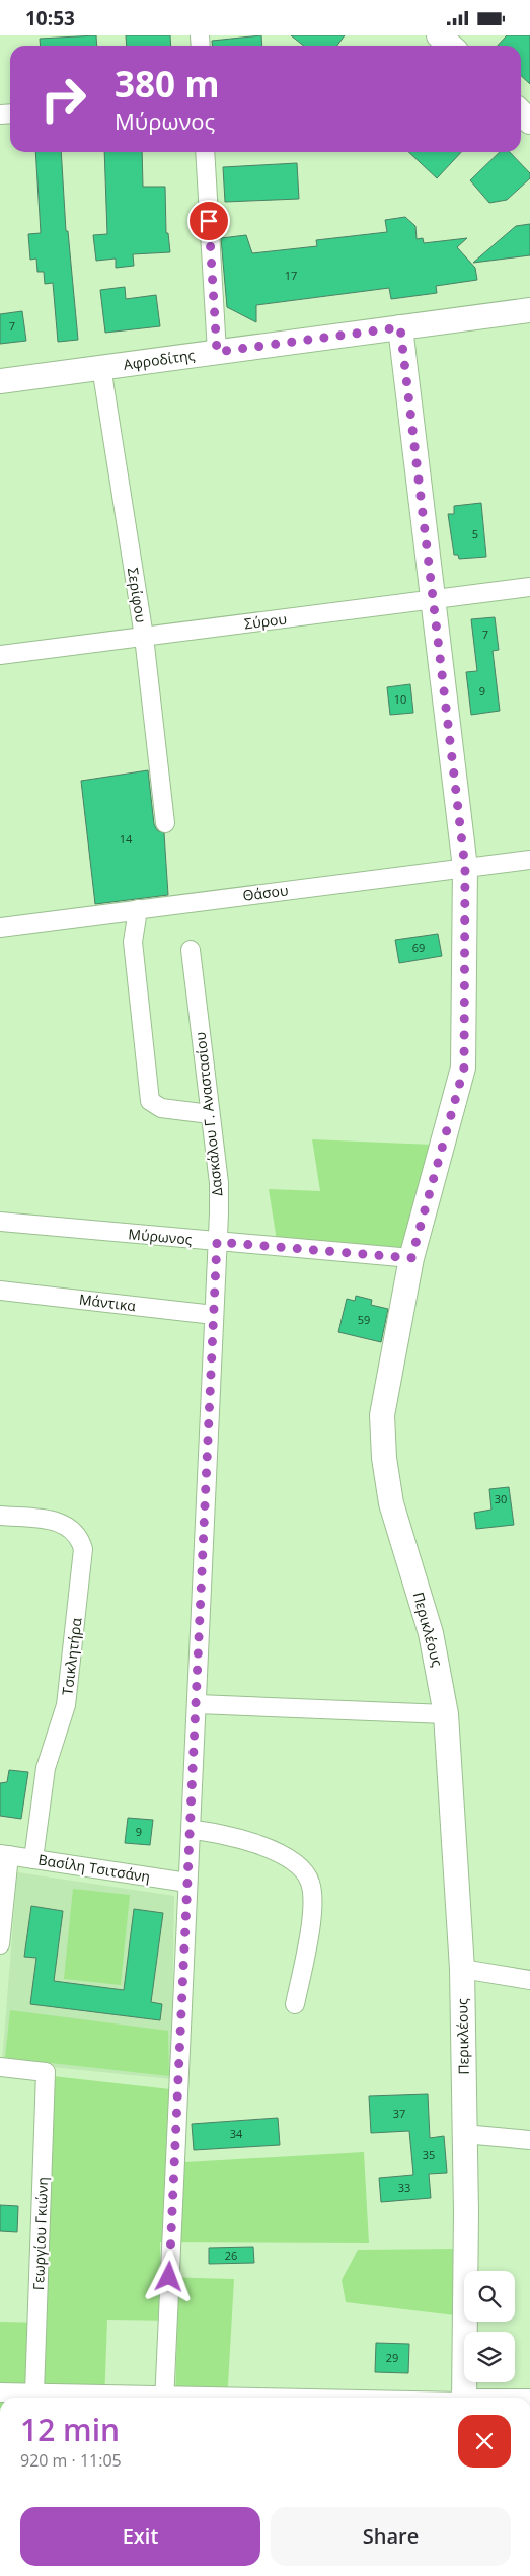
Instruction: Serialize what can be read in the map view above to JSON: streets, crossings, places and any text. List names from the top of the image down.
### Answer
{
  "streets": {
    "street": [
      "Αφροδίτης",
      "Σερίφου",
      "Σύρου",
      "Θάσου",
      "Δασκάλου Γ. Αναστασίου",
      "Μύρωνος",
      "Μάντικα",
      "Περικλέους",
      "Τσικλητήρα",
      "Βασίλη Τσιτσάνη",
      "Γεωργίου Γκιώνη"
    ]
  },
  "crossings": [
    ["Αφροδίτης", "Σερίφου"],
    ["Αφροδίτης", "Περικλέους"],
    ["Σερίφου", "Σύρου"],
    ["Σύρου", "Περικλέους"],
    ["Θάσου", "Περικλέους"],
    ["Δασκάλου Γ. Αναστασίου", "Μύρωνος"],
    ["Δασκάλου Γ. Αναστασίου", "Μάντικα"],
    ["Δασκάλου Γ. Αναστασίου", "Βασίλη Τσιτσάνη"],
    ["Μύρωνος", "Περικλέους"],
    ["Τσικλητήρα", "Βασίλη Τσιτσάνη"]
  ],
  "house_numbers": [
    "17",
    "7",
    "5",
    "7",
    "9",
    "10",
    "14",
    "69",
    "59",
    "30",
    "9",
    "37",
    "34",
    "35",
    "33",
    "26",
    "29"
  ],
  "page": {
    "status": "10:53",
    "turn": ["380 m", "Μύρωνος"],
    "heading": ["12 min", "920 m · 11:05"],
    "buttons": ["Exit", "Share"]
  }
}
